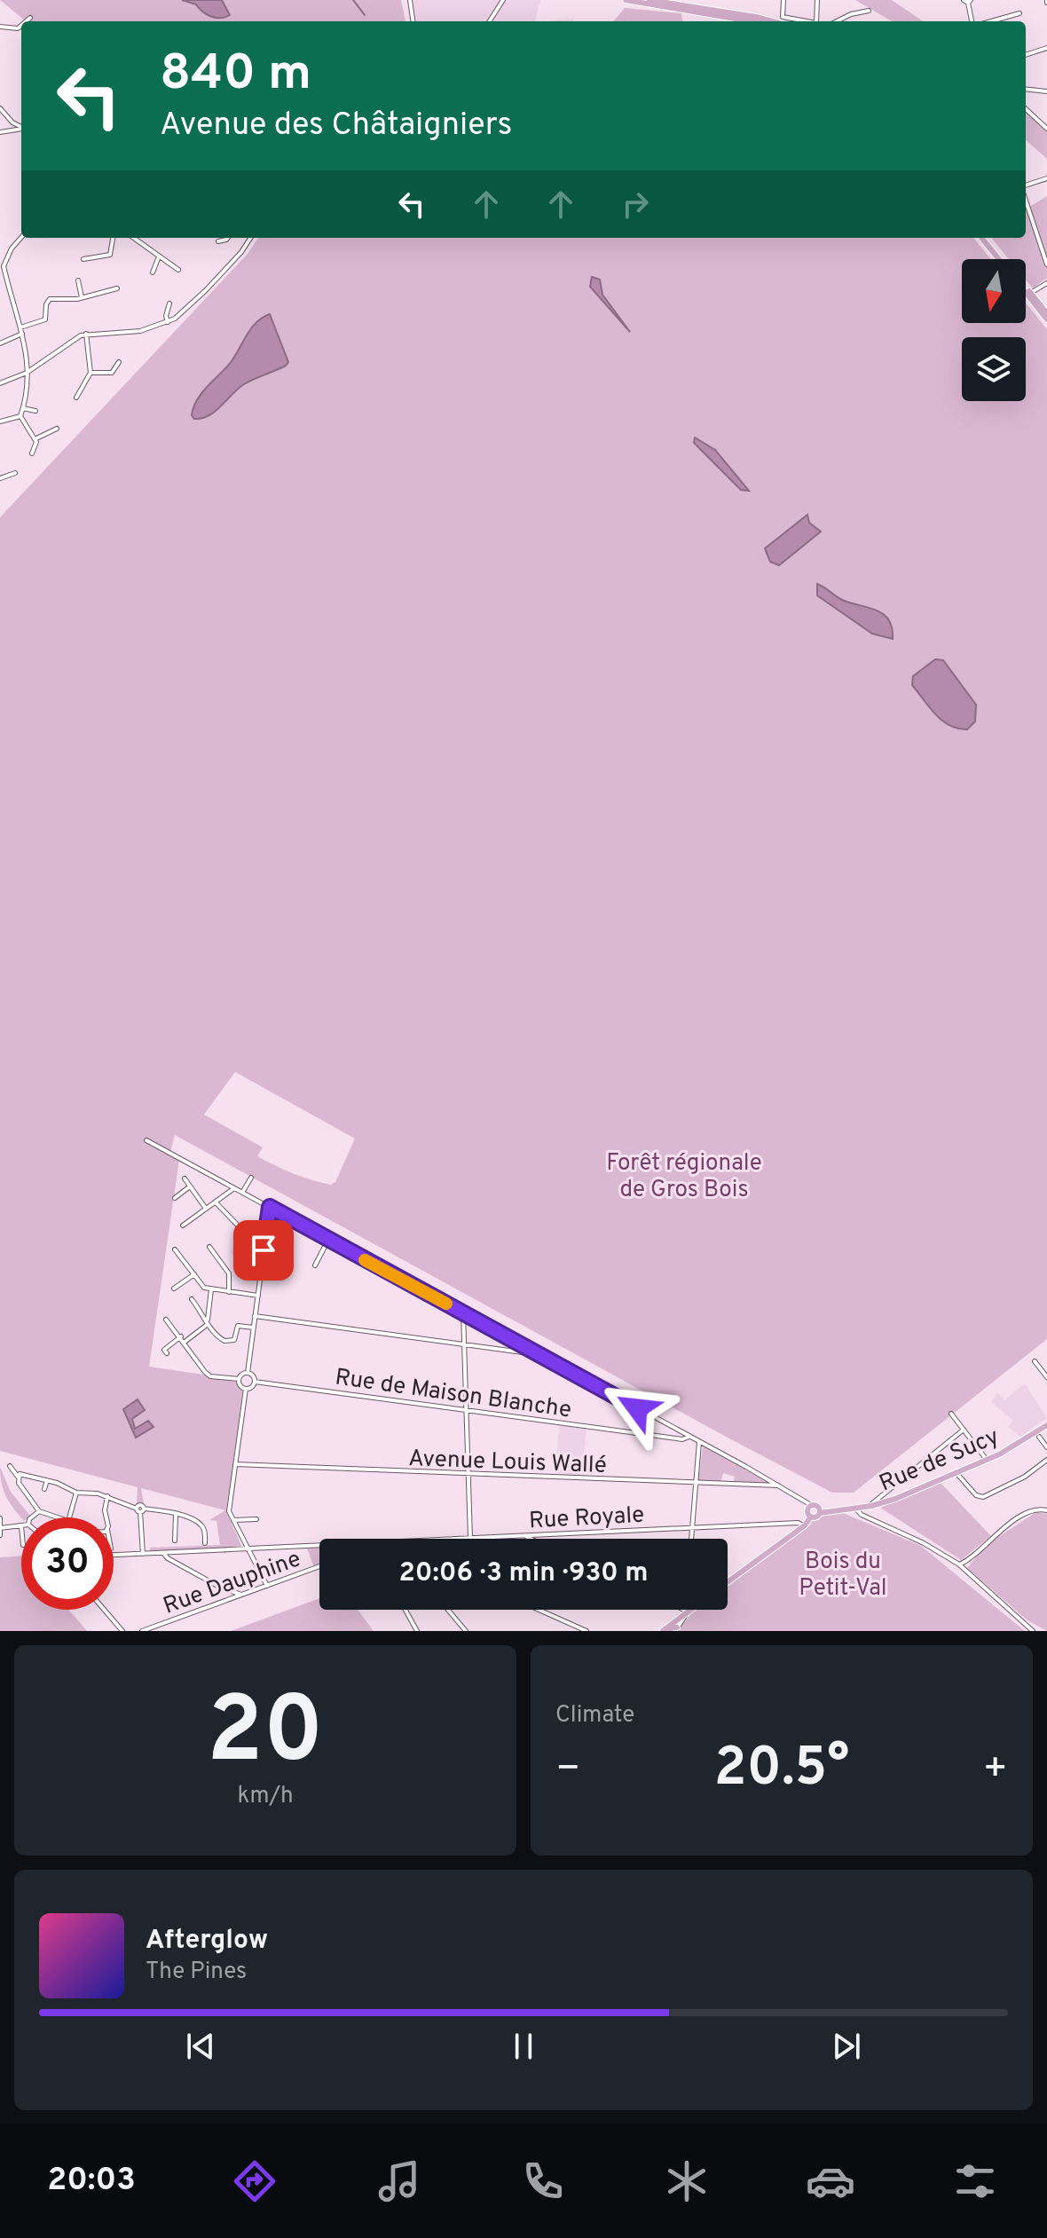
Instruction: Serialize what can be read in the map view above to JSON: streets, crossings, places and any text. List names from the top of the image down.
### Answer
{
  "streets": {
    "main road": ["Rue de Sucy"],
    "street": [
      "Rue de Maison Blanche",
      "Avenue Louis Wallé",
      "Rue Royale",
      "Rue Dauphine"
    ]
  },
  "parks": ["Forêt régionale de Gros Bois", "Bois du Petit-Val"],
  "north": "bottom",
  "page": {
    "turn": ["840 m", "Avenue des Châtaigniers"],
    "limit": "30",
    "trip": "20:06 · 3 min · 930 m",
    "tile": [
      ["20", "km/h"],
      "Climate"
    ],
    "heat": ["−", "20.5°", "+"],
    "song": ["Afterglow", "The Pines"],
    "tabs": "20:03"
  }
}
